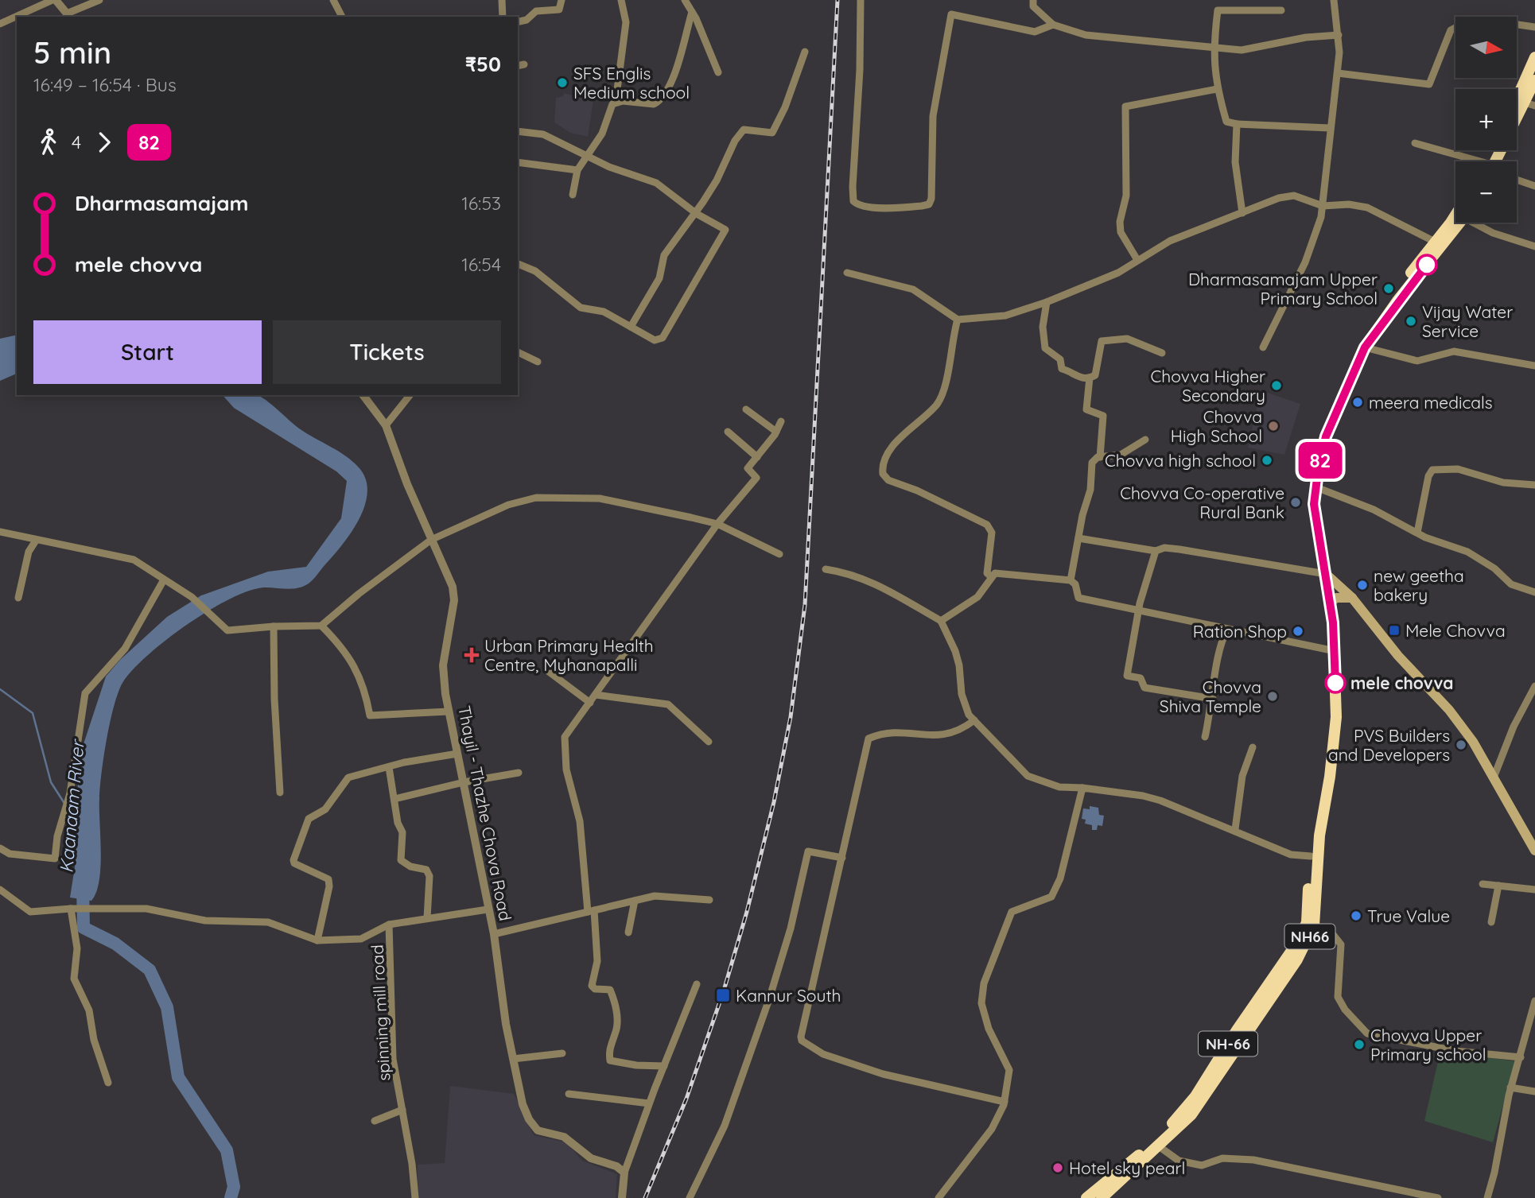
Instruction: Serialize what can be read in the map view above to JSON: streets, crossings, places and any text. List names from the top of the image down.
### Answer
{
  "streets": {
    "highway": ["NH66", "NH-66"],
    "street": ["Thayil - Thazhe Chova Road", "spinning mill road"]
  },
  "crossings": [
    ["NH66", "NH-66"]
  ],
  "water": ["Kaanaam River"],
  "places": {
    "other": [
      "SFS Englis Medium school",
      "Dharmasamajam Upper Primary School",
      "Vijay Water Service",
      "Chovva Higher Secondary",
      "meera medicals",
      "Chovva High School",
      "Chovva high school",
      "Chovva Co-operative Rural Bank",
      "new geetha bakery",
      "Ration Shop",
      "mele chovva",
      "Chovva Shiva Temple",
      "PVS Builders and Developers",
      "True Value",
      "Chovva Upper Primary school",
      "Hotel sky pearl"
    ],
    "transit": ["Mele Chovva", "Kannur South"],
    "health": ["Urban Primary Health Centre, Myhanapalli"]
  },
  "lines": ["bus line 82"],
  "north": "right",
  "page": {
    "on_map": "82",
    "map_buttons": ["+", "−"],
    "heading": ["5 min", "16:49 – 16:54 · Bus", "₹50"],
    "legs": ["4", "82"],
    "list": [
      {
        "name": "Dharmasamajam",
        "value": "16:53"
      },
      {
        "name": "mele chovva",
        "value": "16:54"
      }
    ],
    "buttons": ["Start", "Tickets"]
  }
}
